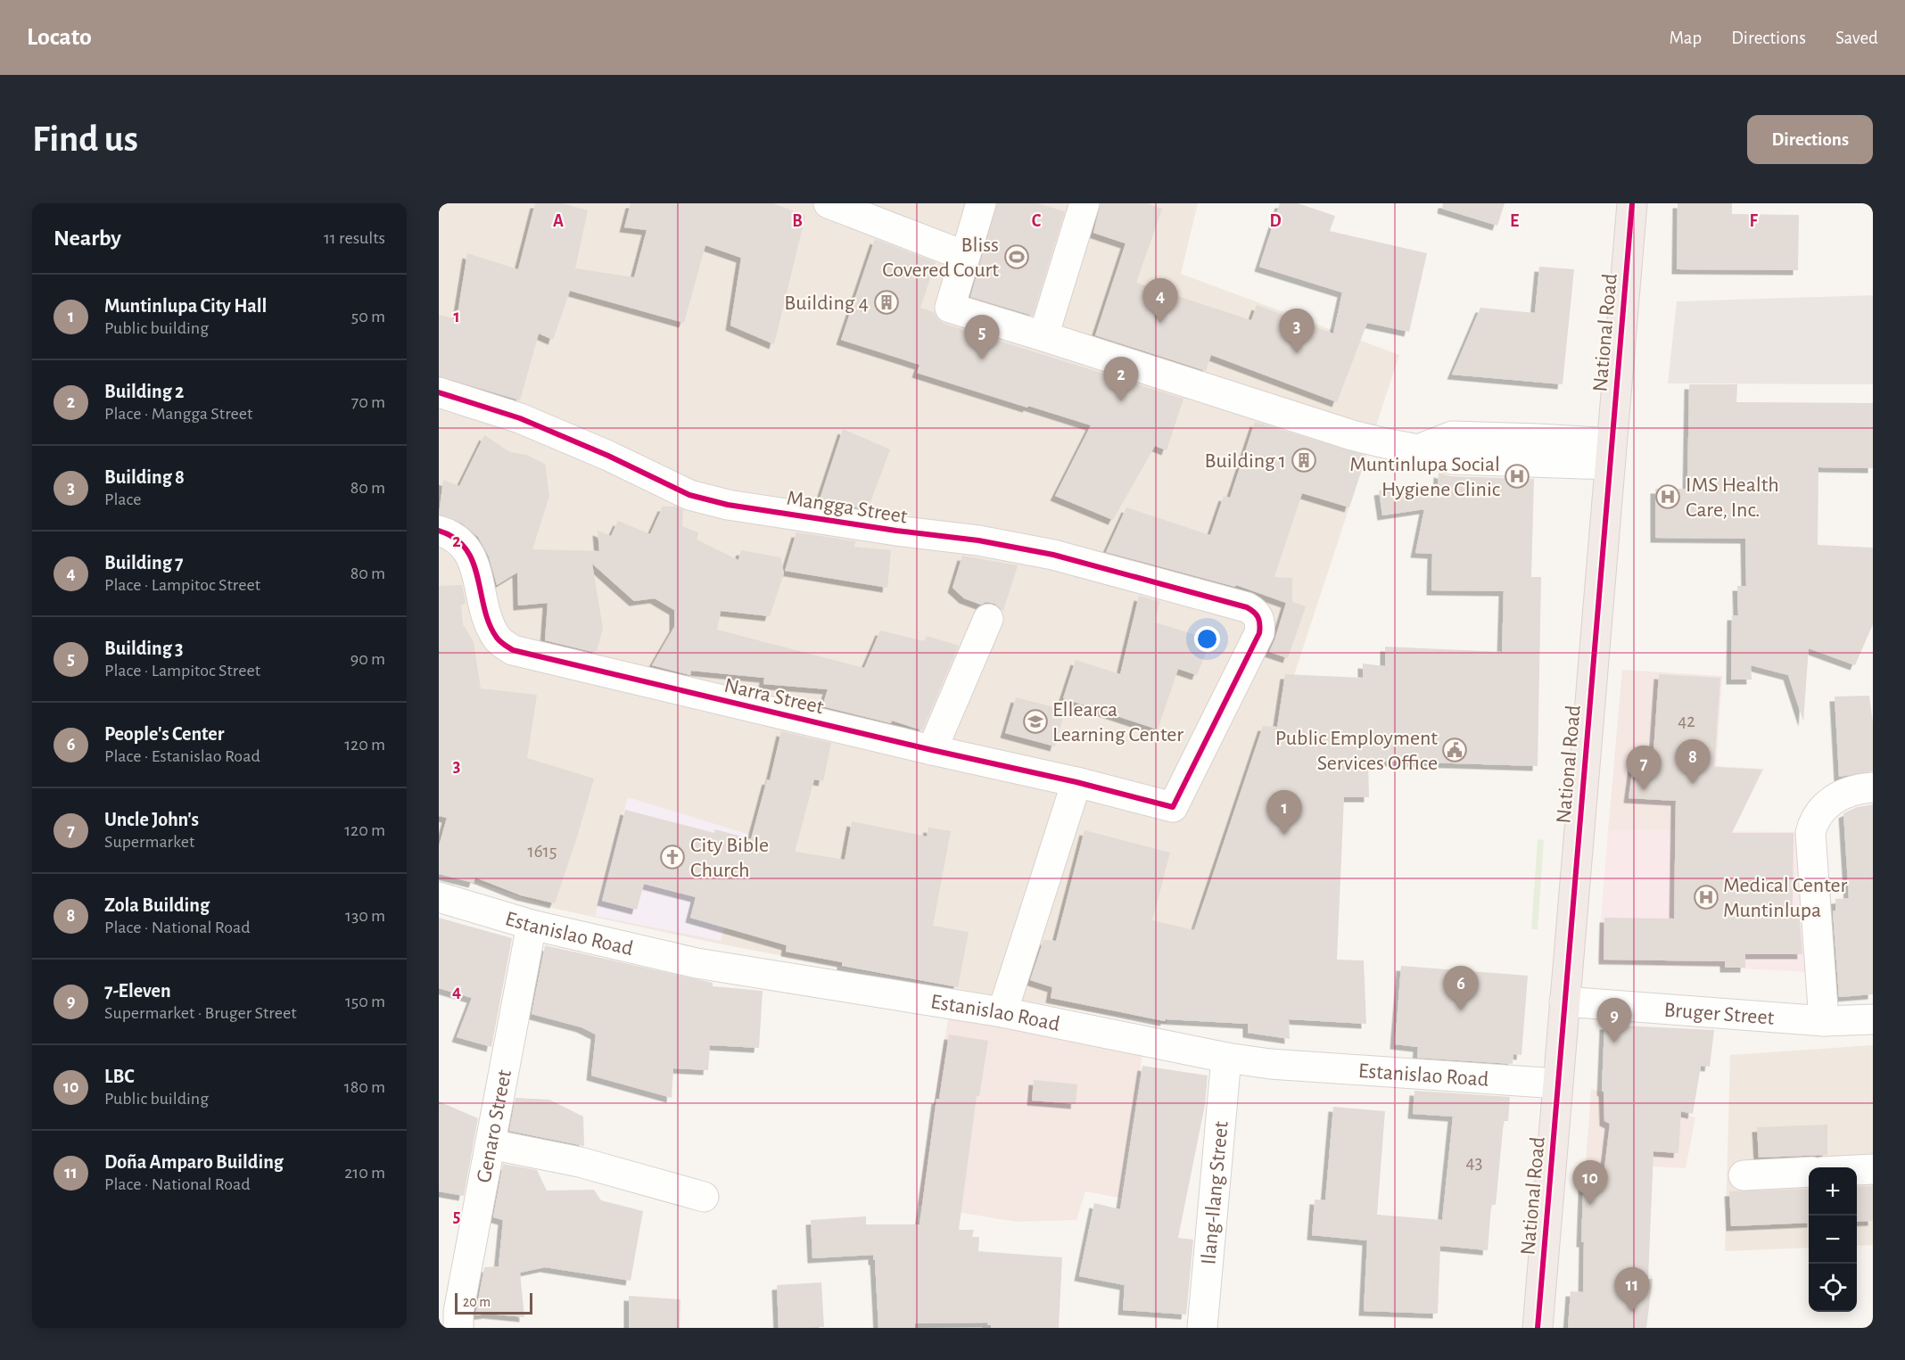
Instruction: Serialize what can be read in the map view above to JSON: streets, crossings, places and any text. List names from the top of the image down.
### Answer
{
  "streets": {
    "highway": ["National Road"],
    "street": [
      "Mangga Street",
      "Narra Street",
      "Estanislao Road",
      "Bruger Street",
      "Genaro Street",
      "Ilang-Ilang Street"
    ]
  },
  "crossings": [
    ["National Road", "Estanislao Road"],
    ["National Road", "Bruger Street"],
    ["Mangga Street", "Narra Street"],
    ["Estanislao Road", "Genaro Street"],
    ["Estanislao Road", "Ilang-Ilang Street"]
  ],
  "places": {
    "sports": ["Bliss Covered Court"],
    "building": ["Building 4", "Building 1"],
    "hospital": ["Muntinlupa Social Hygiene Clinic", "IMS Health Care, Inc.", "Medical Center Muntinlupa"],
    "school or university": ["Ellearca Learning Center"],
    "public building": ["Public Employment Services Office"],
    "church": ["City Bible Church"]
  },
  "house_numbers": ["42", "1615", "43"],
  "scale_bar": "20 m",
  "page": {
    "header": "Locato",
    "nav": ["Map", "Directions", "Saved"],
    "buttons": "Directions",
    "title": "Find us",
    "heading": ["Nearby", "11 results"],
    "list": [
      {
        "mark": "1",
        "name": "Muntinlupa City Hall",
        "note": "Public building",
        "value": "50 m"
      },
      {
        "mark": "2",
        "name": "Building 2",
        "note": "Place · Mangga Street",
        "value": "70 m"
      },
      {
        "mark": "3",
        "name": "Building 8",
        "note": "Place",
        "value": "80 m"
      },
      {
        "mark": "4",
        "name": "Building 7",
        "note": "Place · Lampitoc Street",
        "value": "80 m"
      },
      {
        "mark": "5",
        "name": "Building 3",
        "note": "Place · Lampitoc Street",
        "value": "90 m"
      },
      {
        "mark": "6",
        "name": "People's Center",
        "note": "Place · Estanislao Road",
        "value": "120 m"
      },
      {
        "mark": "7",
        "name": "Uncle John's",
        "note": "Supermarket",
        "value": "120 m"
      },
      {
        "mark": "8",
        "name": "Zola Building",
        "note": "Place · National Road",
        "value": "130 m"
      },
      {
        "mark": "9",
        "name": "7-Eleven",
        "note": "Supermarket · Bruger Street",
        "value": "150 m"
      },
      {
        "mark": "10",
        "name": "LBC",
        "note": "Public building",
        "value": "180 m"
      },
      {
        "mark": "11",
        "name": "Doña Amparo Building",
        "note": "Place · National Road",
        "value": "210 m"
      }
    ],
    "pins": [
      "4",
      "3",
      "5",
      "2",
      "8",
      "7",
      "1",
      "6",
      "9",
      "10",
      "11"
    ],
    "map_buttons": ["+", "−"],
    "scale": "20 m"
  },
  "grid": {
    "columns": [
      "A",
      "B",
      "C",
      "D",
      "E",
      "F"
    ],
    "rows": [
      "1",
      "2",
      "3",
      "4",
      "5"
    ]
  }
}
